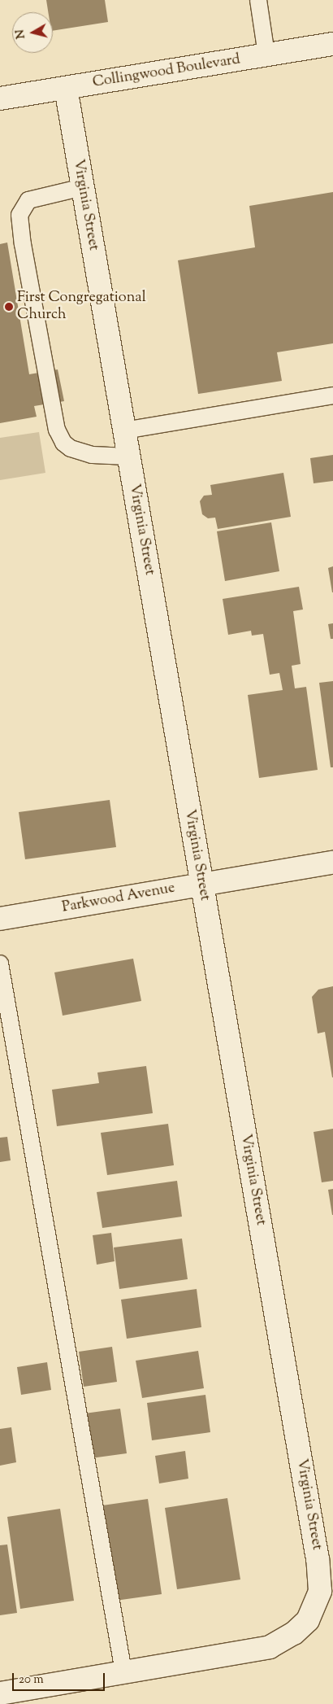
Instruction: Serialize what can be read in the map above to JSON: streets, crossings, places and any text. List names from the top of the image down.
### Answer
{
  "streets": {
    "street": ["Collingwood Boulevard", "Virginia Street", "Parkwood Avenue"]
  },
  "crossings": [
    ["Collingwood Boulevard", "Virginia Street"],
    ["Virginia Street", "Parkwood Avenue"]
  ],
  "places": ["First Congregational Church"],
  "scale_bar": "20 m",
  "north": "left"
}
